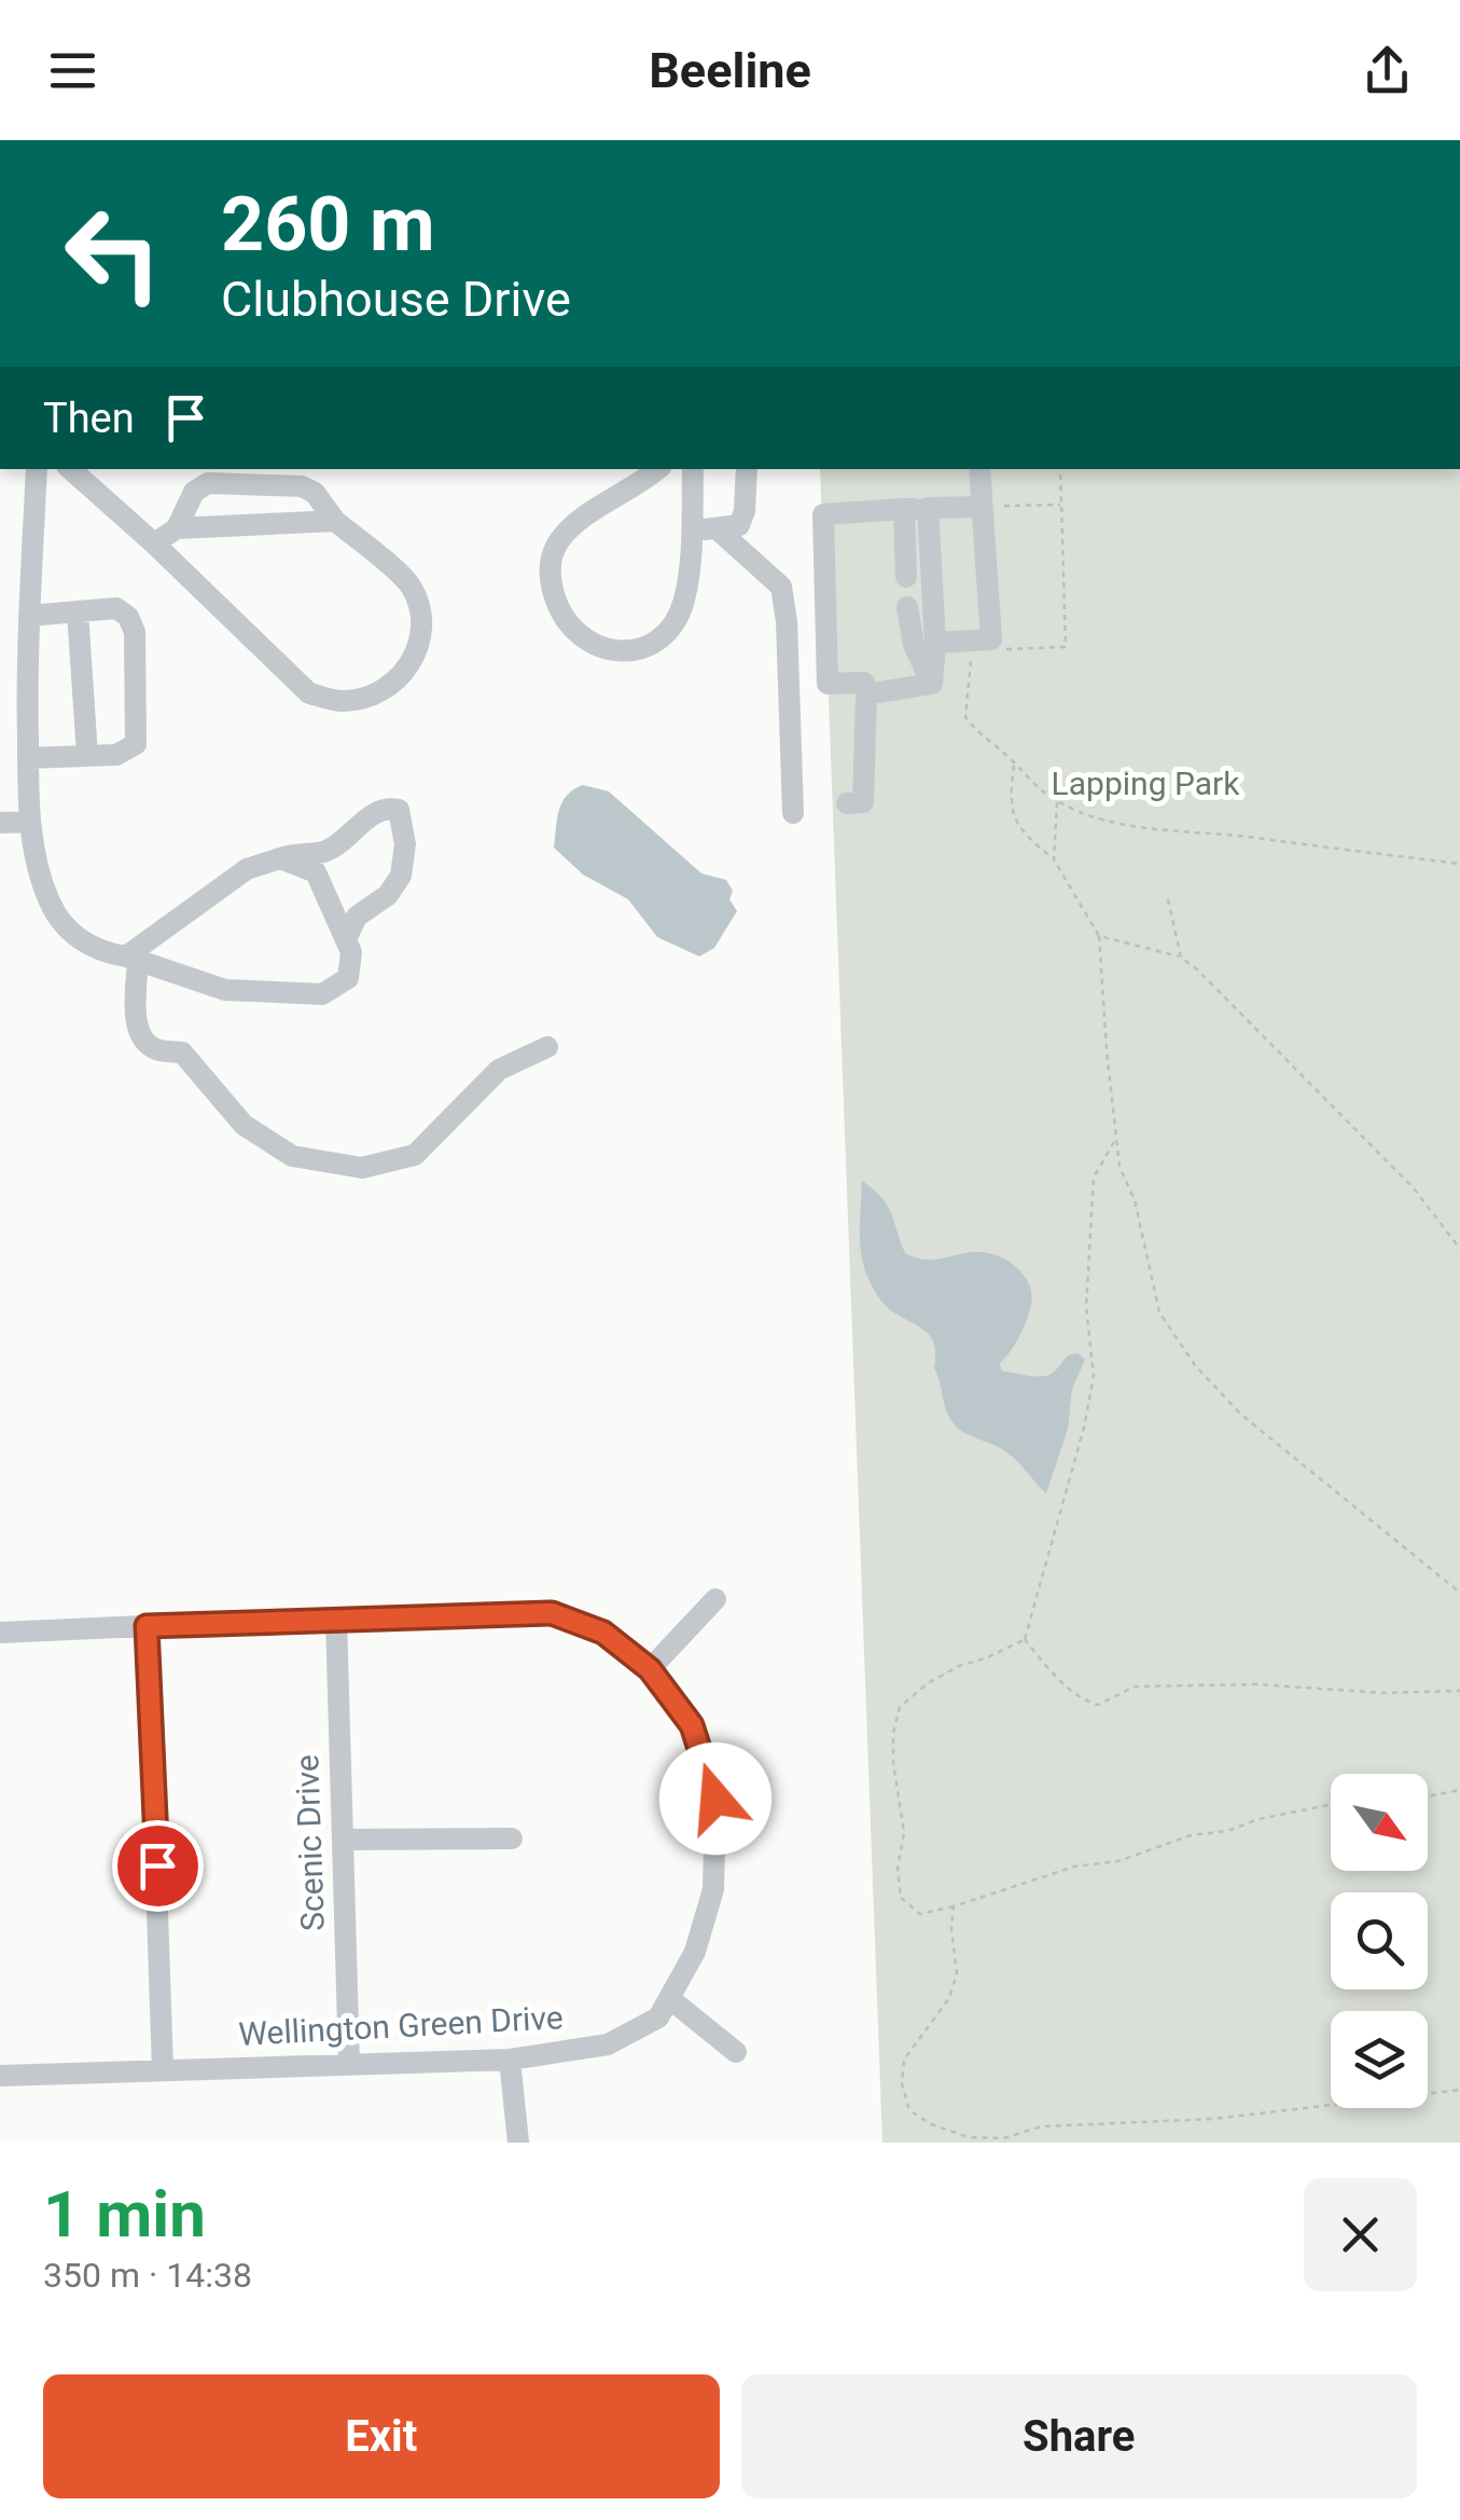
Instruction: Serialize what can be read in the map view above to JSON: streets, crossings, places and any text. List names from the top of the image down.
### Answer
{
  "streets": {
    "street": ["Scenic Drive", "Wellington Green Drive"]
  },
  "crossings": [
    ["Scenic Drive", "Wellington Green Drive"]
  ],
  "parks": ["Lapping Park"],
  "north": "bottom right",
  "page": {
    "header": "Beeline",
    "turn": ["260 m", "Clubhouse Drive"],
    "then": "Then",
    "heading": ["1 min", "350 m · 14:38"],
    "buttons": ["Exit", "Share"]
  }
}
